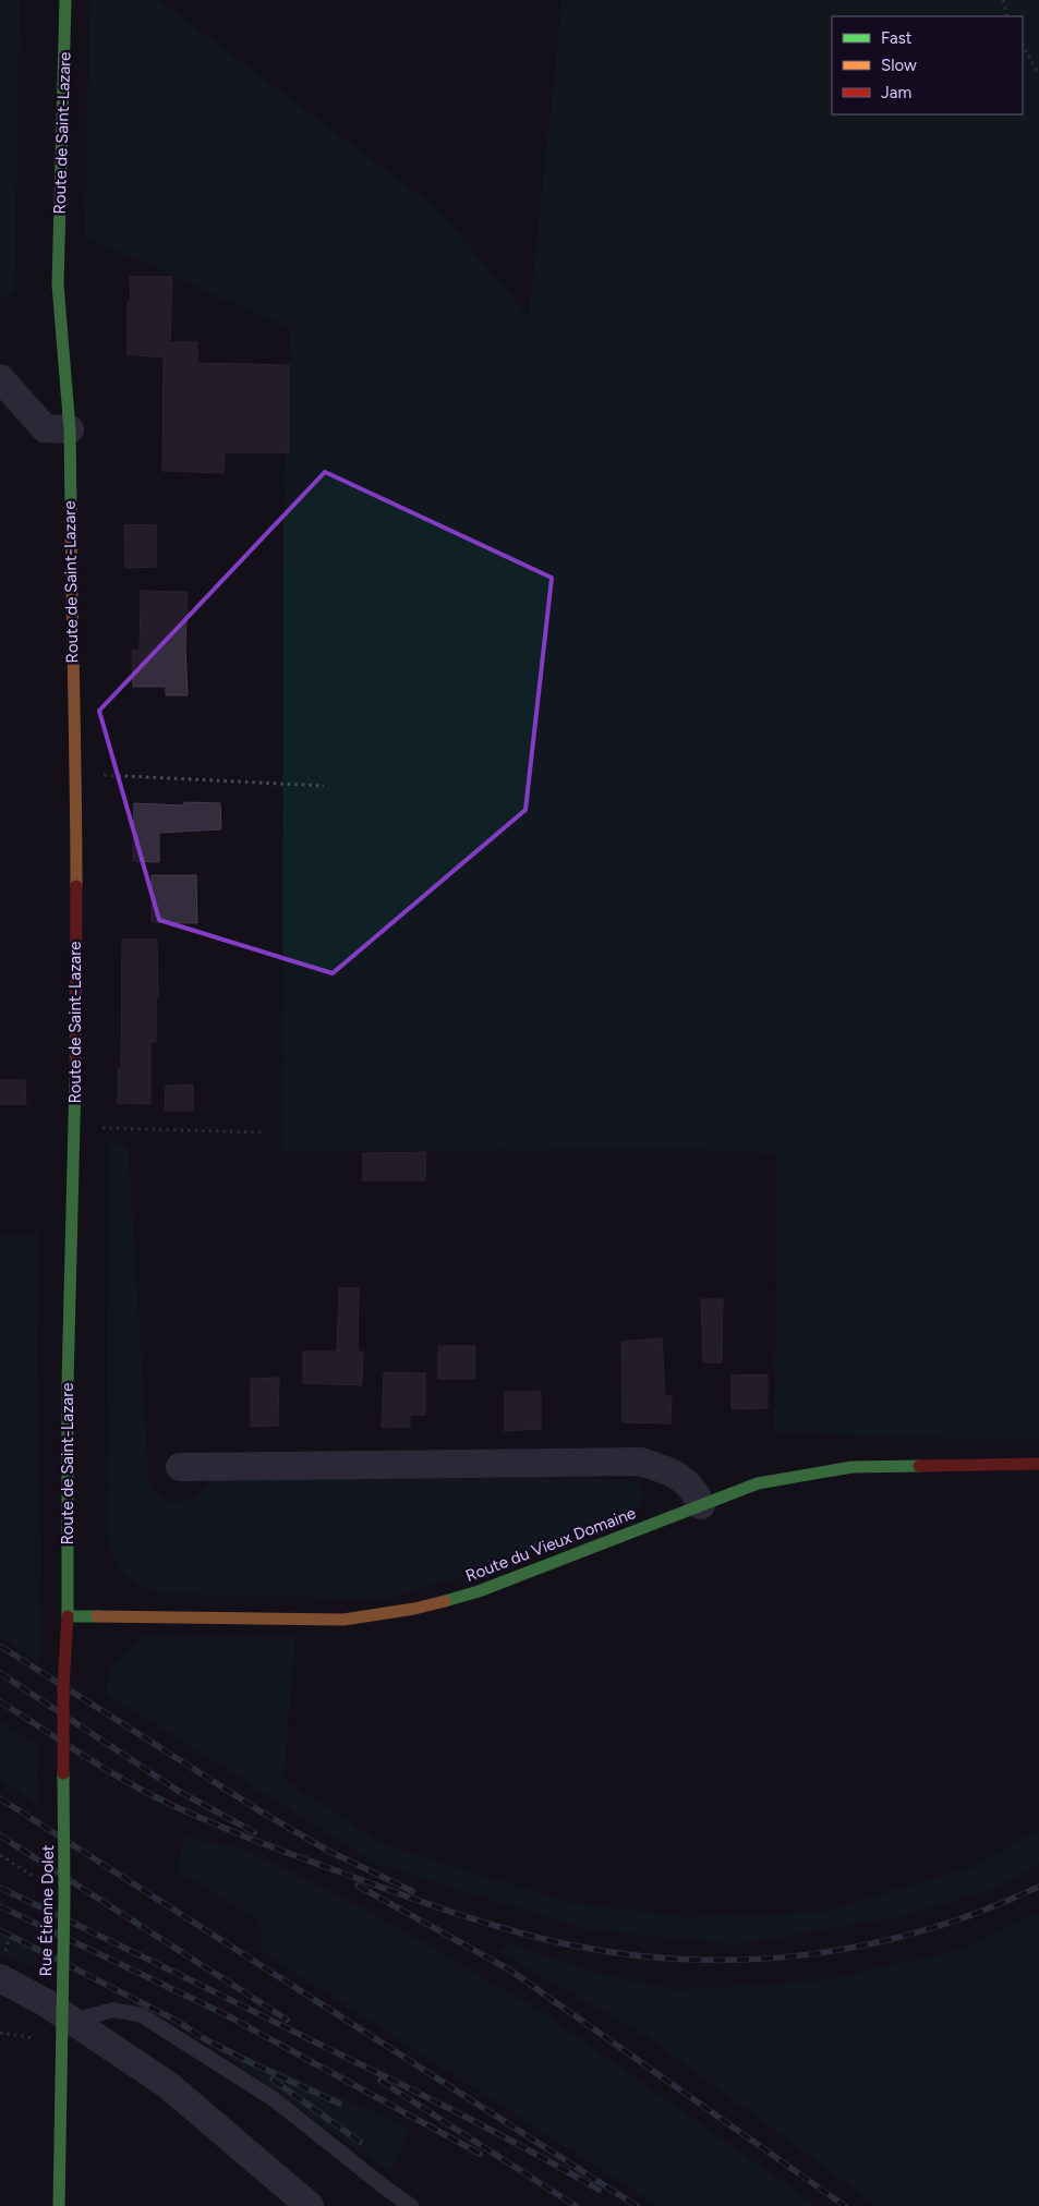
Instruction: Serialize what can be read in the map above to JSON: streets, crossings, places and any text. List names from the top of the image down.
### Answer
{
  "streets": {
    "main road": ["Route de Saint-Lazare", "Route du Vieux Domaine", "Rue Étienne Dolet"]
  },
  "crossings": [
    ["Route de Saint-Lazare", "Route du Vieux Domaine"],
    ["Route de Saint-Lazare", "Rue Étienne Dolet"],
    ["Route du Vieux Domaine", "Rue Étienne Dolet"]
  ],
  "legend": ["Fast", "Slow", "Jam"]
}
